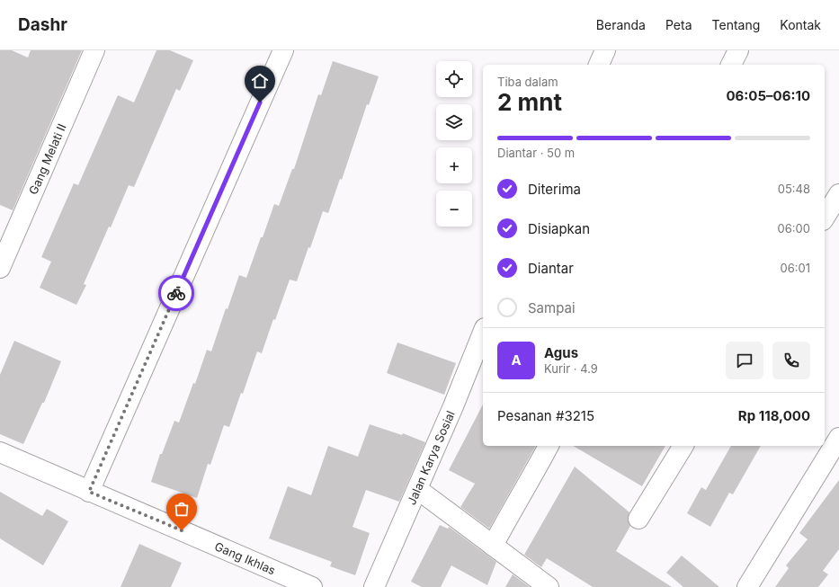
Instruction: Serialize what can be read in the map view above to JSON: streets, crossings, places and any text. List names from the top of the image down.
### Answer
{
  "streets": {
    "street": ["Gang Melati II", "Jalan Karya Sosial", "Gang Ikhlas"]
  },
  "page": {
    "header": "Dashr",
    "nav": [
      "Beranda",
      "Peta",
      "Tentang",
      "Kontak"
    ],
    "map_buttons": ["+", "−"],
    "heading": ["2 mnt", "Tiba dalam", "06:05–06:10"],
    "panel": [
      "Agus",
      "Kurir · 4.9",
      "Pesanan #3215",
      "Rp 118,000"
    ],
    "bar": "Diantar · 50 m",
    "list": [
      ["Diterima", "05:48"],
      ["Disiapkan", "06:00"],
      ["Diantar", "06:01"],
      "Sampai"
    ],
    "round": "A"
  }
}
